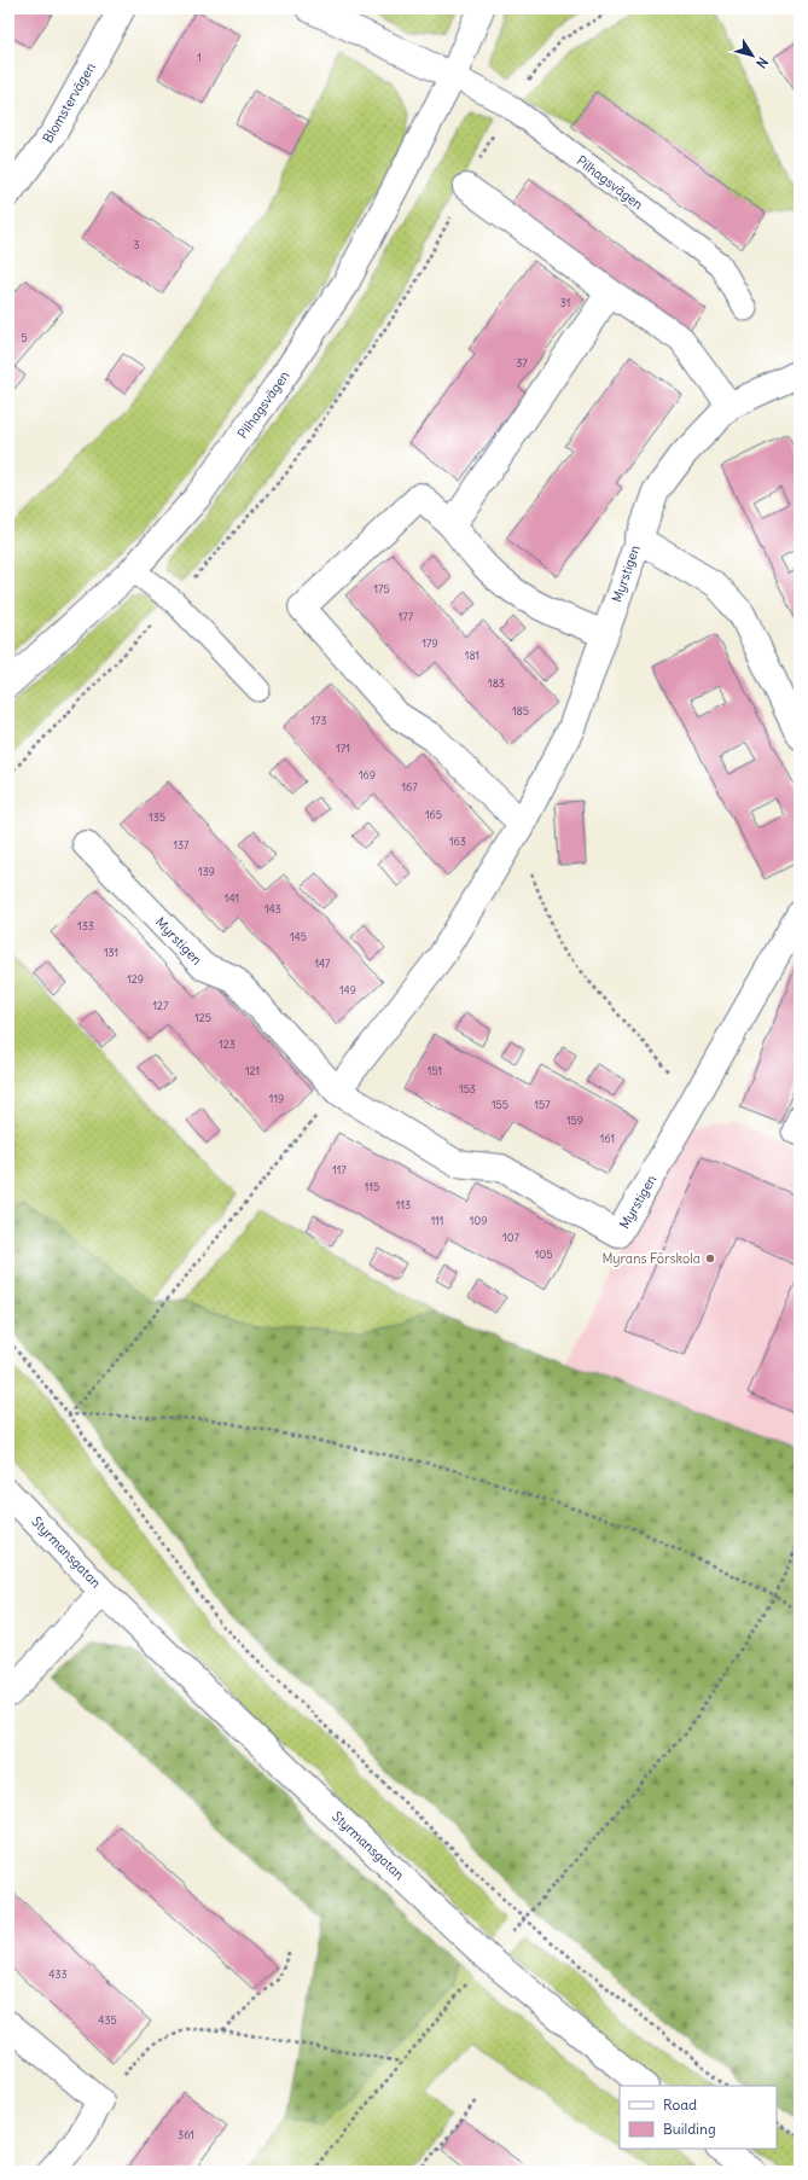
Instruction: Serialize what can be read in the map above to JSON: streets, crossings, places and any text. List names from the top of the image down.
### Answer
{
  "streets": {
    "street": [
      "Blomstervägen",
      "Pilhagsvägen",
      "Myrstigen",
      "Styrmansgatan"
    ]
  },
  "places": ["Myrans Förskola"],
  "house_numbers": [
    "1",
    "3",
    "31",
    "5",
    "37",
    "175",
    "177",
    "179",
    "181",
    "183",
    "185",
    "173",
    "171",
    "169",
    "167",
    "165",
    "135",
    "163",
    "137",
    "139",
    "141",
    "143",
    "133",
    "145",
    "131",
    "147",
    "129",
    "149",
    "127",
    "125",
    "123",
    "121",
    "151",
    "153",
    "119",
    "155",
    "157",
    "159",
    "161",
    "117",
    "115",
    "113",
    "111",
    "109",
    "107",
    "105",
    "433",
    "435",
    "361"
  ],
  "legend": ["Road", "Building"],
  "north": "bottom right"
}
